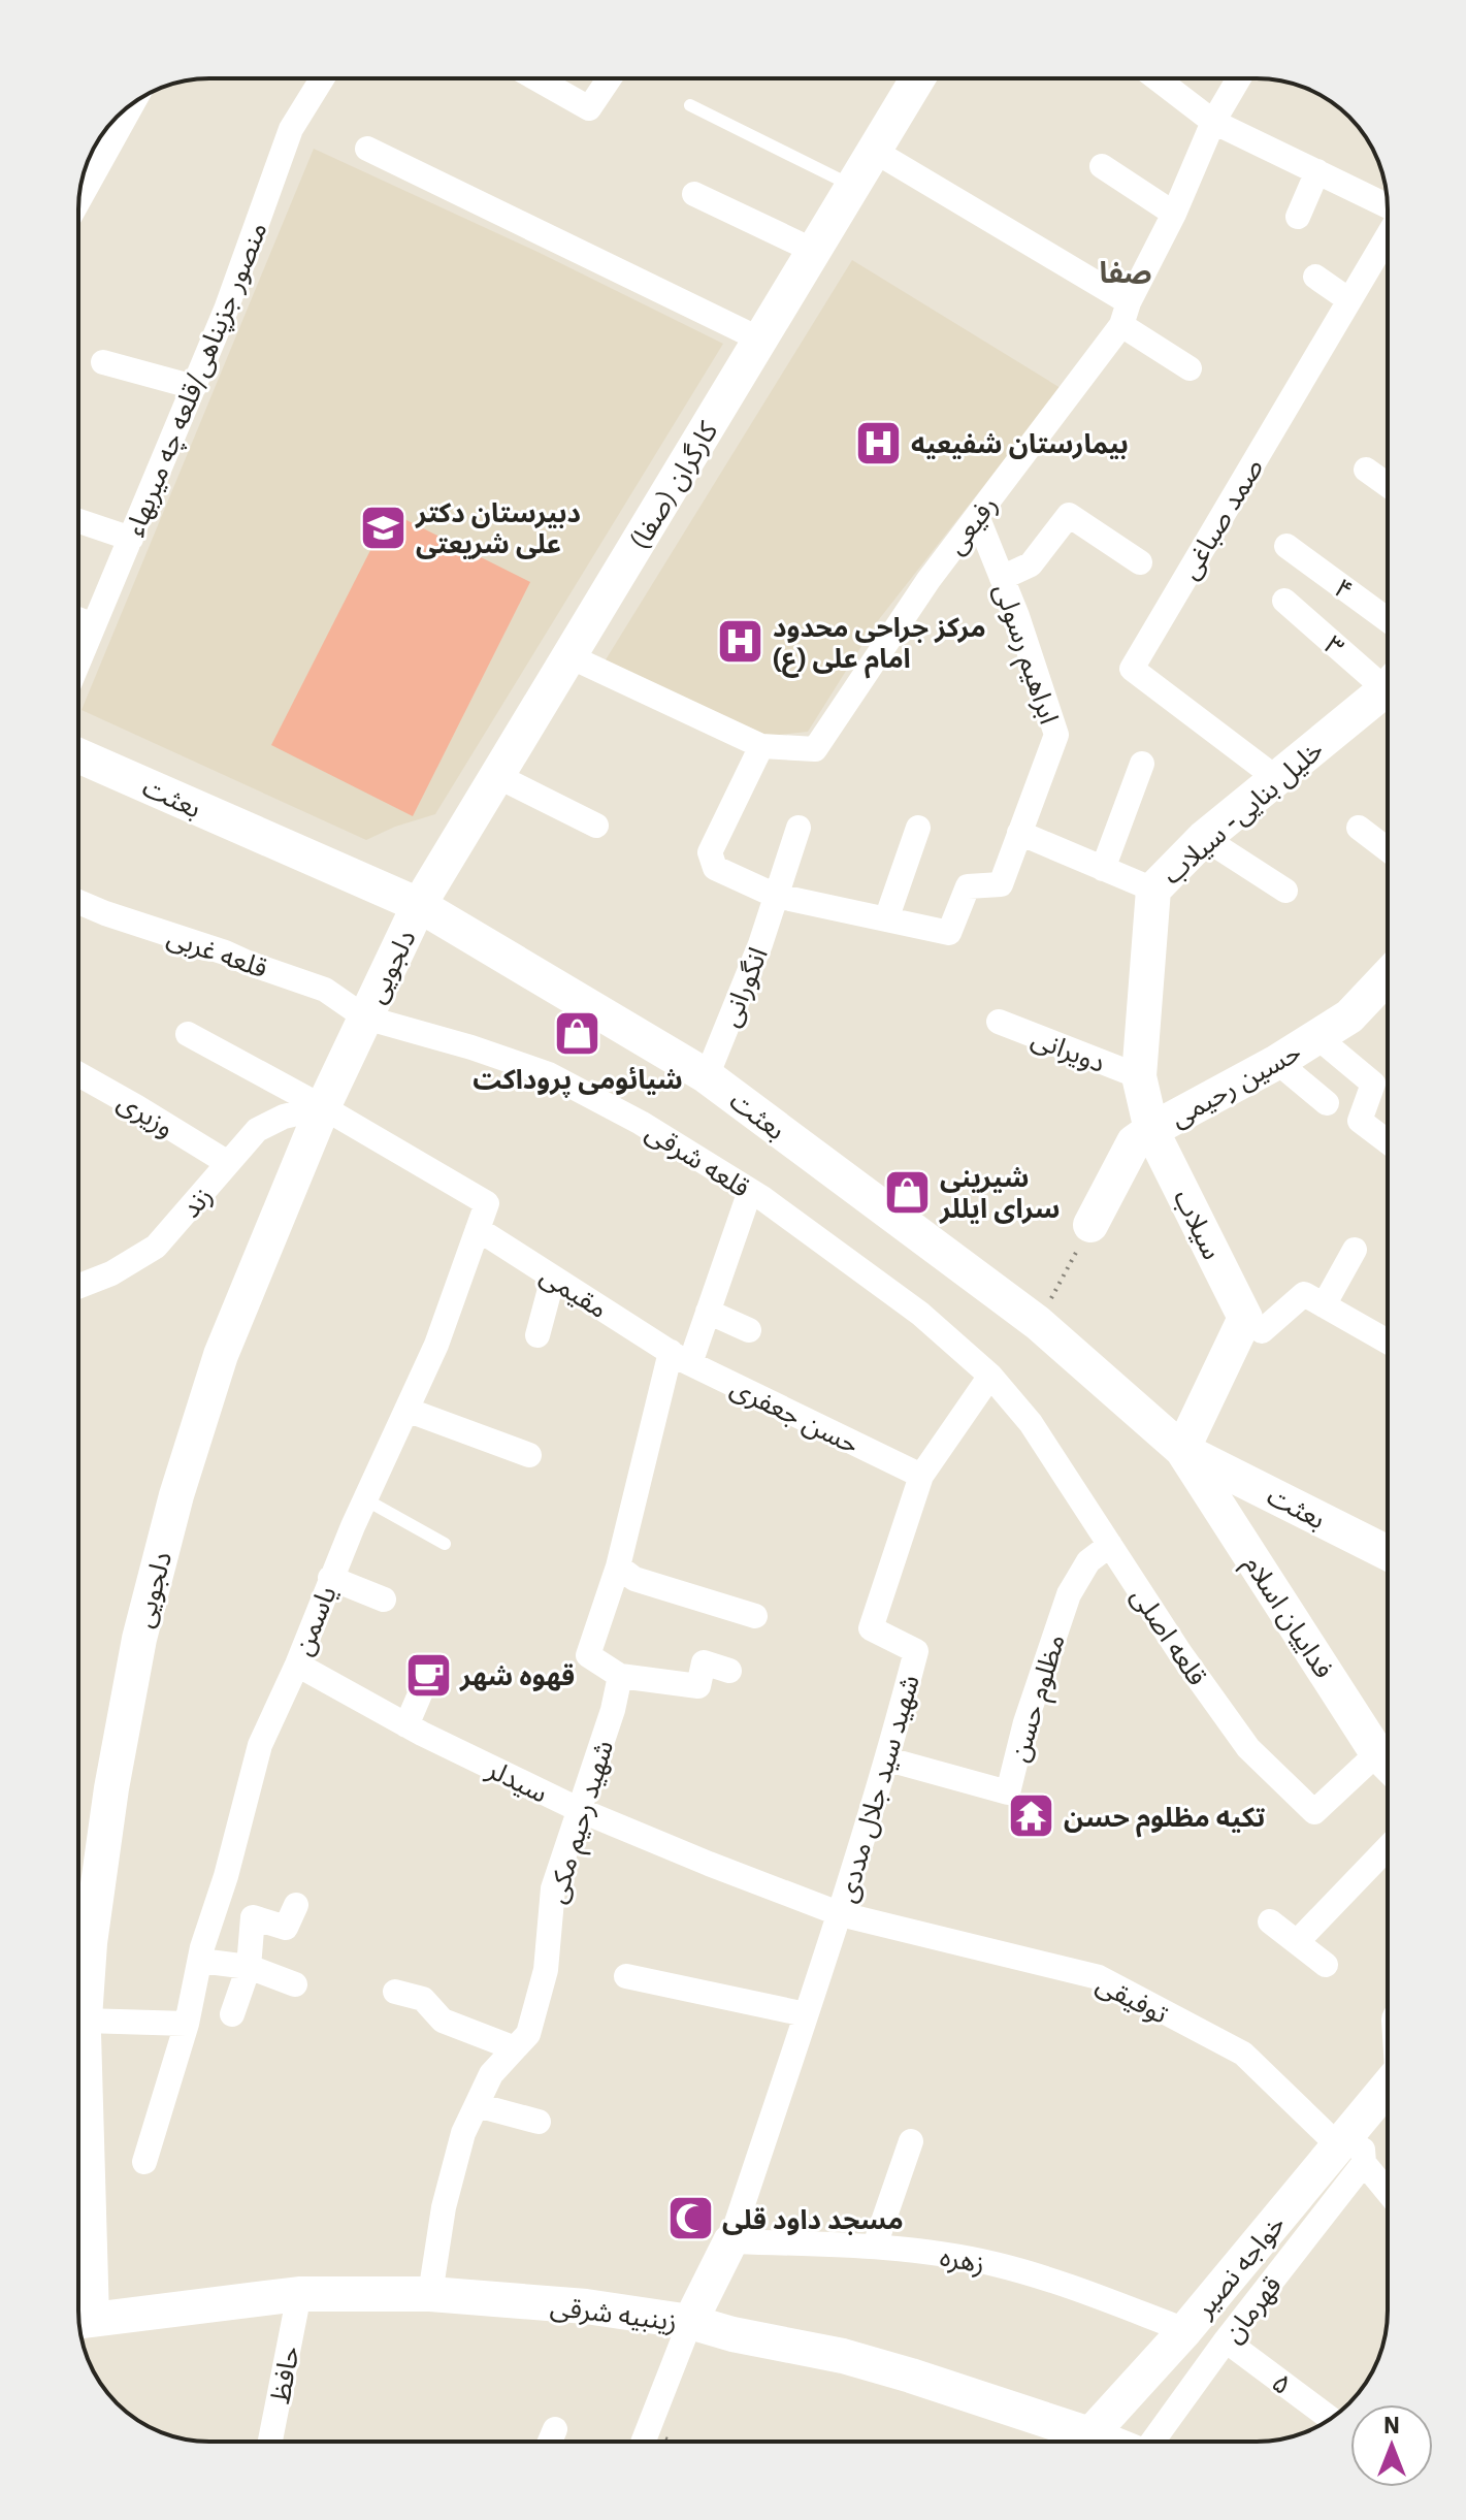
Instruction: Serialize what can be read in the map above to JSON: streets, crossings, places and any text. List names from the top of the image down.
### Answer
{
  "streets": {
    "main road": [
      "کارگران (صفا)",
      "بعثت",
      "خلیل بنایی- سیلاب",
      "دلجویی",
      "حسین رحیمی",
      "سیلاب",
      "فداییان اسلام",
      "خواجه نصیر",
      "زینبیه شرقی"
    ],
    "street": [
      "منصور جزپناهی/قلعه چه میربهاء",
      "صمد صباغی",
      "رفیعی",
      "۴",
      "۳",
      "ابراهیم رسولی",
      "قلعه غربی",
      "انگورانی",
      "دویرانی",
      "وزیری",
      "قلعه شرقی",
      "زند",
      "مقیمی",
      "حسن جعفری",
      "یاسمن",
      "قلعه اصلی",
      "مظلوم حسن",
      "سیدلر",
      "شهید سید جلال مددی",
      "شهید رحیم مکی",
      "توفیقی",
      "زهره",
      "قهرمان",
      "حافظ",
      "۵"
    ]
  },
  "crossings": [
    ["کارگران (صفا)", "رفیعی"],
    ["کارگران (صفا)", "بعثت"],
    ["کارگران (صفا)", "دلجویی"],
    ["صمد صباغی", "خلیل بنایی- سیلاب"],
    ["رفیعی", "ابراهیم رسولی"],
    ["بعثت", "دلجویی"],
    ["بعثت", "انگورانی"],
    ["بعثت", "فداییان اسلام"],
    ["خلیل بنایی- سیلاب", "دویرانی"],
    ["خلیل بنایی- سیلاب", "حسین رحیمی"],
    ["خلیل بنایی- سیلاب", "سیلاب"],
    ["قلعه غربی", "دلجویی"],
    ["قلعه غربی", "قلعه شرقی"],
    ["دلجویی", "قلعه شرقی"],
    ["دلجویی", "زند"],
    ["دلجویی", "زینبیه شرقی"],
    ["حسین رحیمی", "سیلاب"],
    ["وزیری", "زند"],
    ["قلعه شرقی", "قلعه اصلی"],
    ["قلعه شرقی", "شهید سید جلال مددی"],
    ["مقیمی", "حسن جعفری"],
    ["مقیمی", "یاسمن"],
    ["حسن جعفری", "شهید سید جلال مددی"],
    ["فداییان اسلام", "قلعه اصلی"],
    ["یاسمن", "سیدلر"],
    ["قلعه اصلی", "مظلوم حسن"],
    ["قلعه اصلی", "شهید سید جلال مددی"],
    ["مظلوم حسن", "شهید سید جلال مددی"],
    ["سیدلر", "شهید سید جلال مددی"],
    ["سیدلر", "شهید رحیم مکی"],
    ["سیدلر", "توفیقی"],
    ["شهید سید جلال مددی", "توفیقی"],
    ["شهید سید جلال مددی", "زهره"],
    ["شهید رحیم مکی", "زینبیه شرقی"],
    ["توفیقی", "خواجه نصیر"],
    ["توفیقی", "قهرمان"],
    ["زهره", "خواجه نصیر"],
    ["خواجه نصیر", "قهرمان"],
    ["قهرمان", "۵"],
    ["زینبیه شرقی", "حافظ"]
  ],
  "districts": ["صفا"],
  "places": {
    "hospital": ["بیمارستان شفیعیه", "مرکز جراحی محدود امام علی (ع)"],
    "school or university": ["دبیرستان دکتر علی شریعتی"],
    "shop": ["شیائومی پروداکت", "شیرینی سرای ایللر"],
    "cafe": ["قهوه شهر"],
    "temple": ["تکیه مظلوم حسن"],
    "mosque": ["مسجد داود قلی"]
  },
  "north": "top"
}
